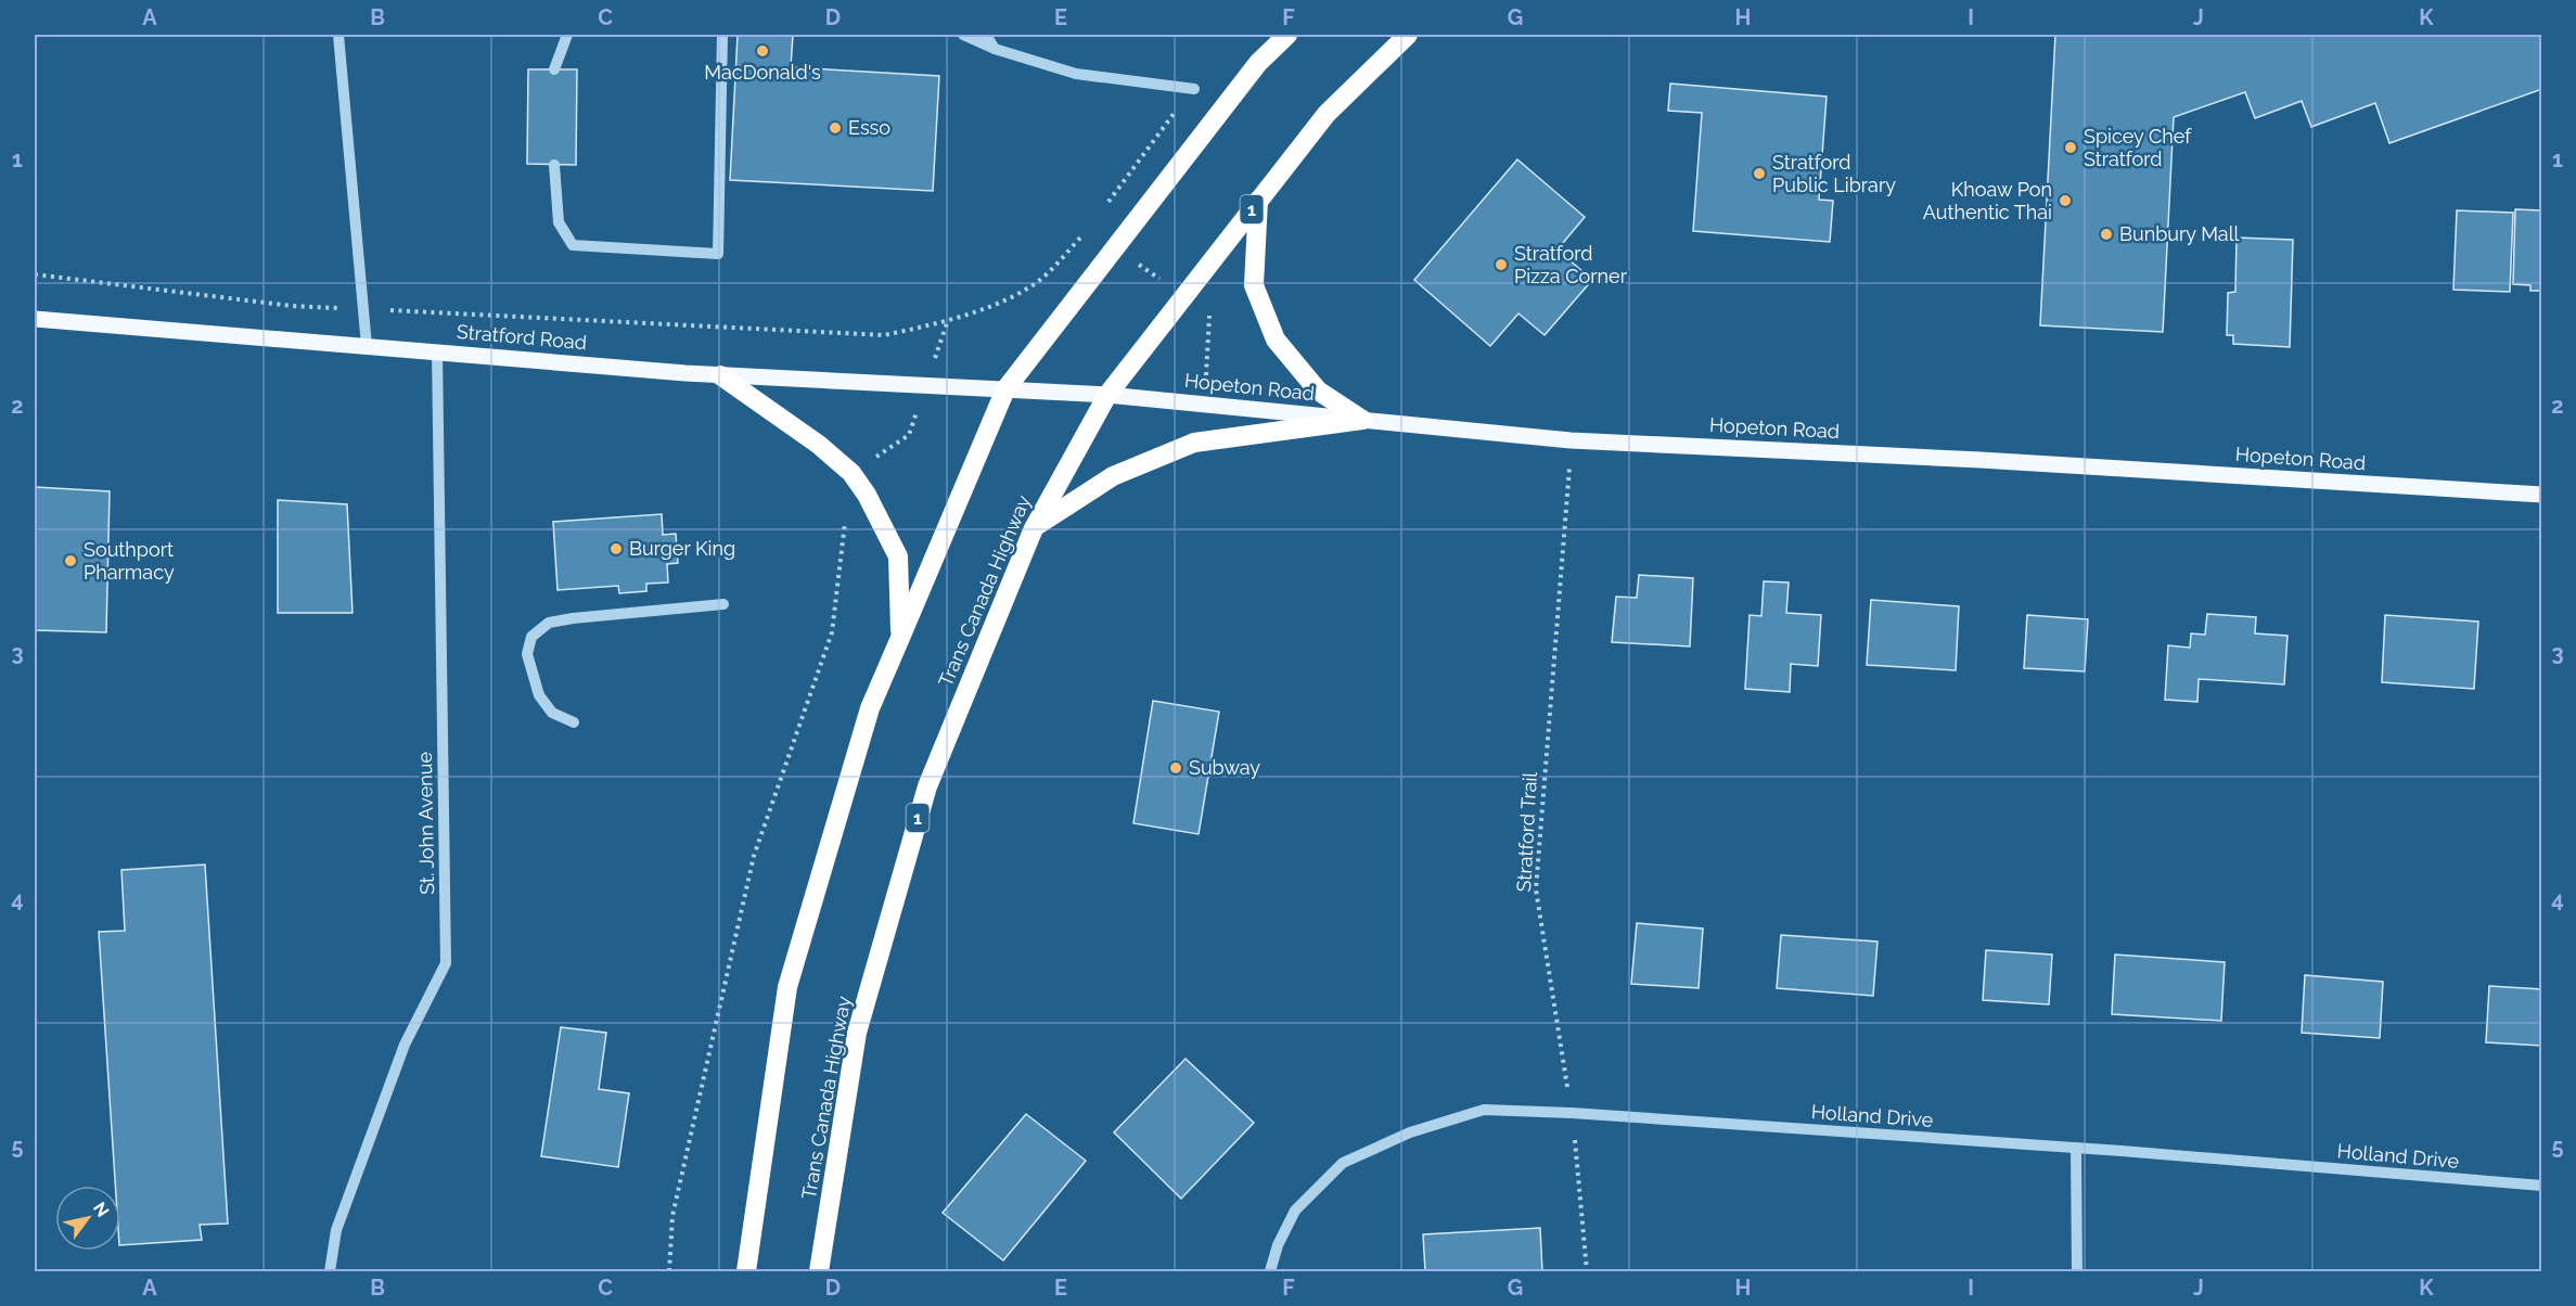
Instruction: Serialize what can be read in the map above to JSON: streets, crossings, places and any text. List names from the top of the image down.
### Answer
{
  "streets": {
    "highway": ["1", "Trans Canada Highway"],
    "main road": ["Stratford Road", "Hopeton Road"],
    "street": ["St. John Avenue", "Holland Drive"],
    "path": ["Stratford Trail"]
  },
  "crossings": [
    ["Stratford Road", "Hopeton Road"],
    ["Stratford Road", "St. John Avenue"],
    ["Hopeton Road", "Trans Canada Highway"],
    ["Hopeton Road", "Stratford Trail"],
    ["Stratford Trail", "Holland Drive"]
  ],
  "places": [
    "MacDonald's",
    "Esso",
    "Spicey Chef Stratford",
    "Stratford Public Library",
    "Khoaw Pon Authentic Thai",
    "Bunbury Mall",
    "Stratford Pizza Corner",
    "Burger King",
    "Southport Pharmacy",
    "Subway"
  ],
  "north": "top right",
  "grid": {
    "columns": [
      "A",
      "B",
      "C",
      "D",
      "E",
      "F",
      "G",
      "H",
      "I",
      "J",
      "K"
    ],
    "rows": [
      "1",
      "2",
      "3",
      "4",
      "5"
    ]
  }
}
